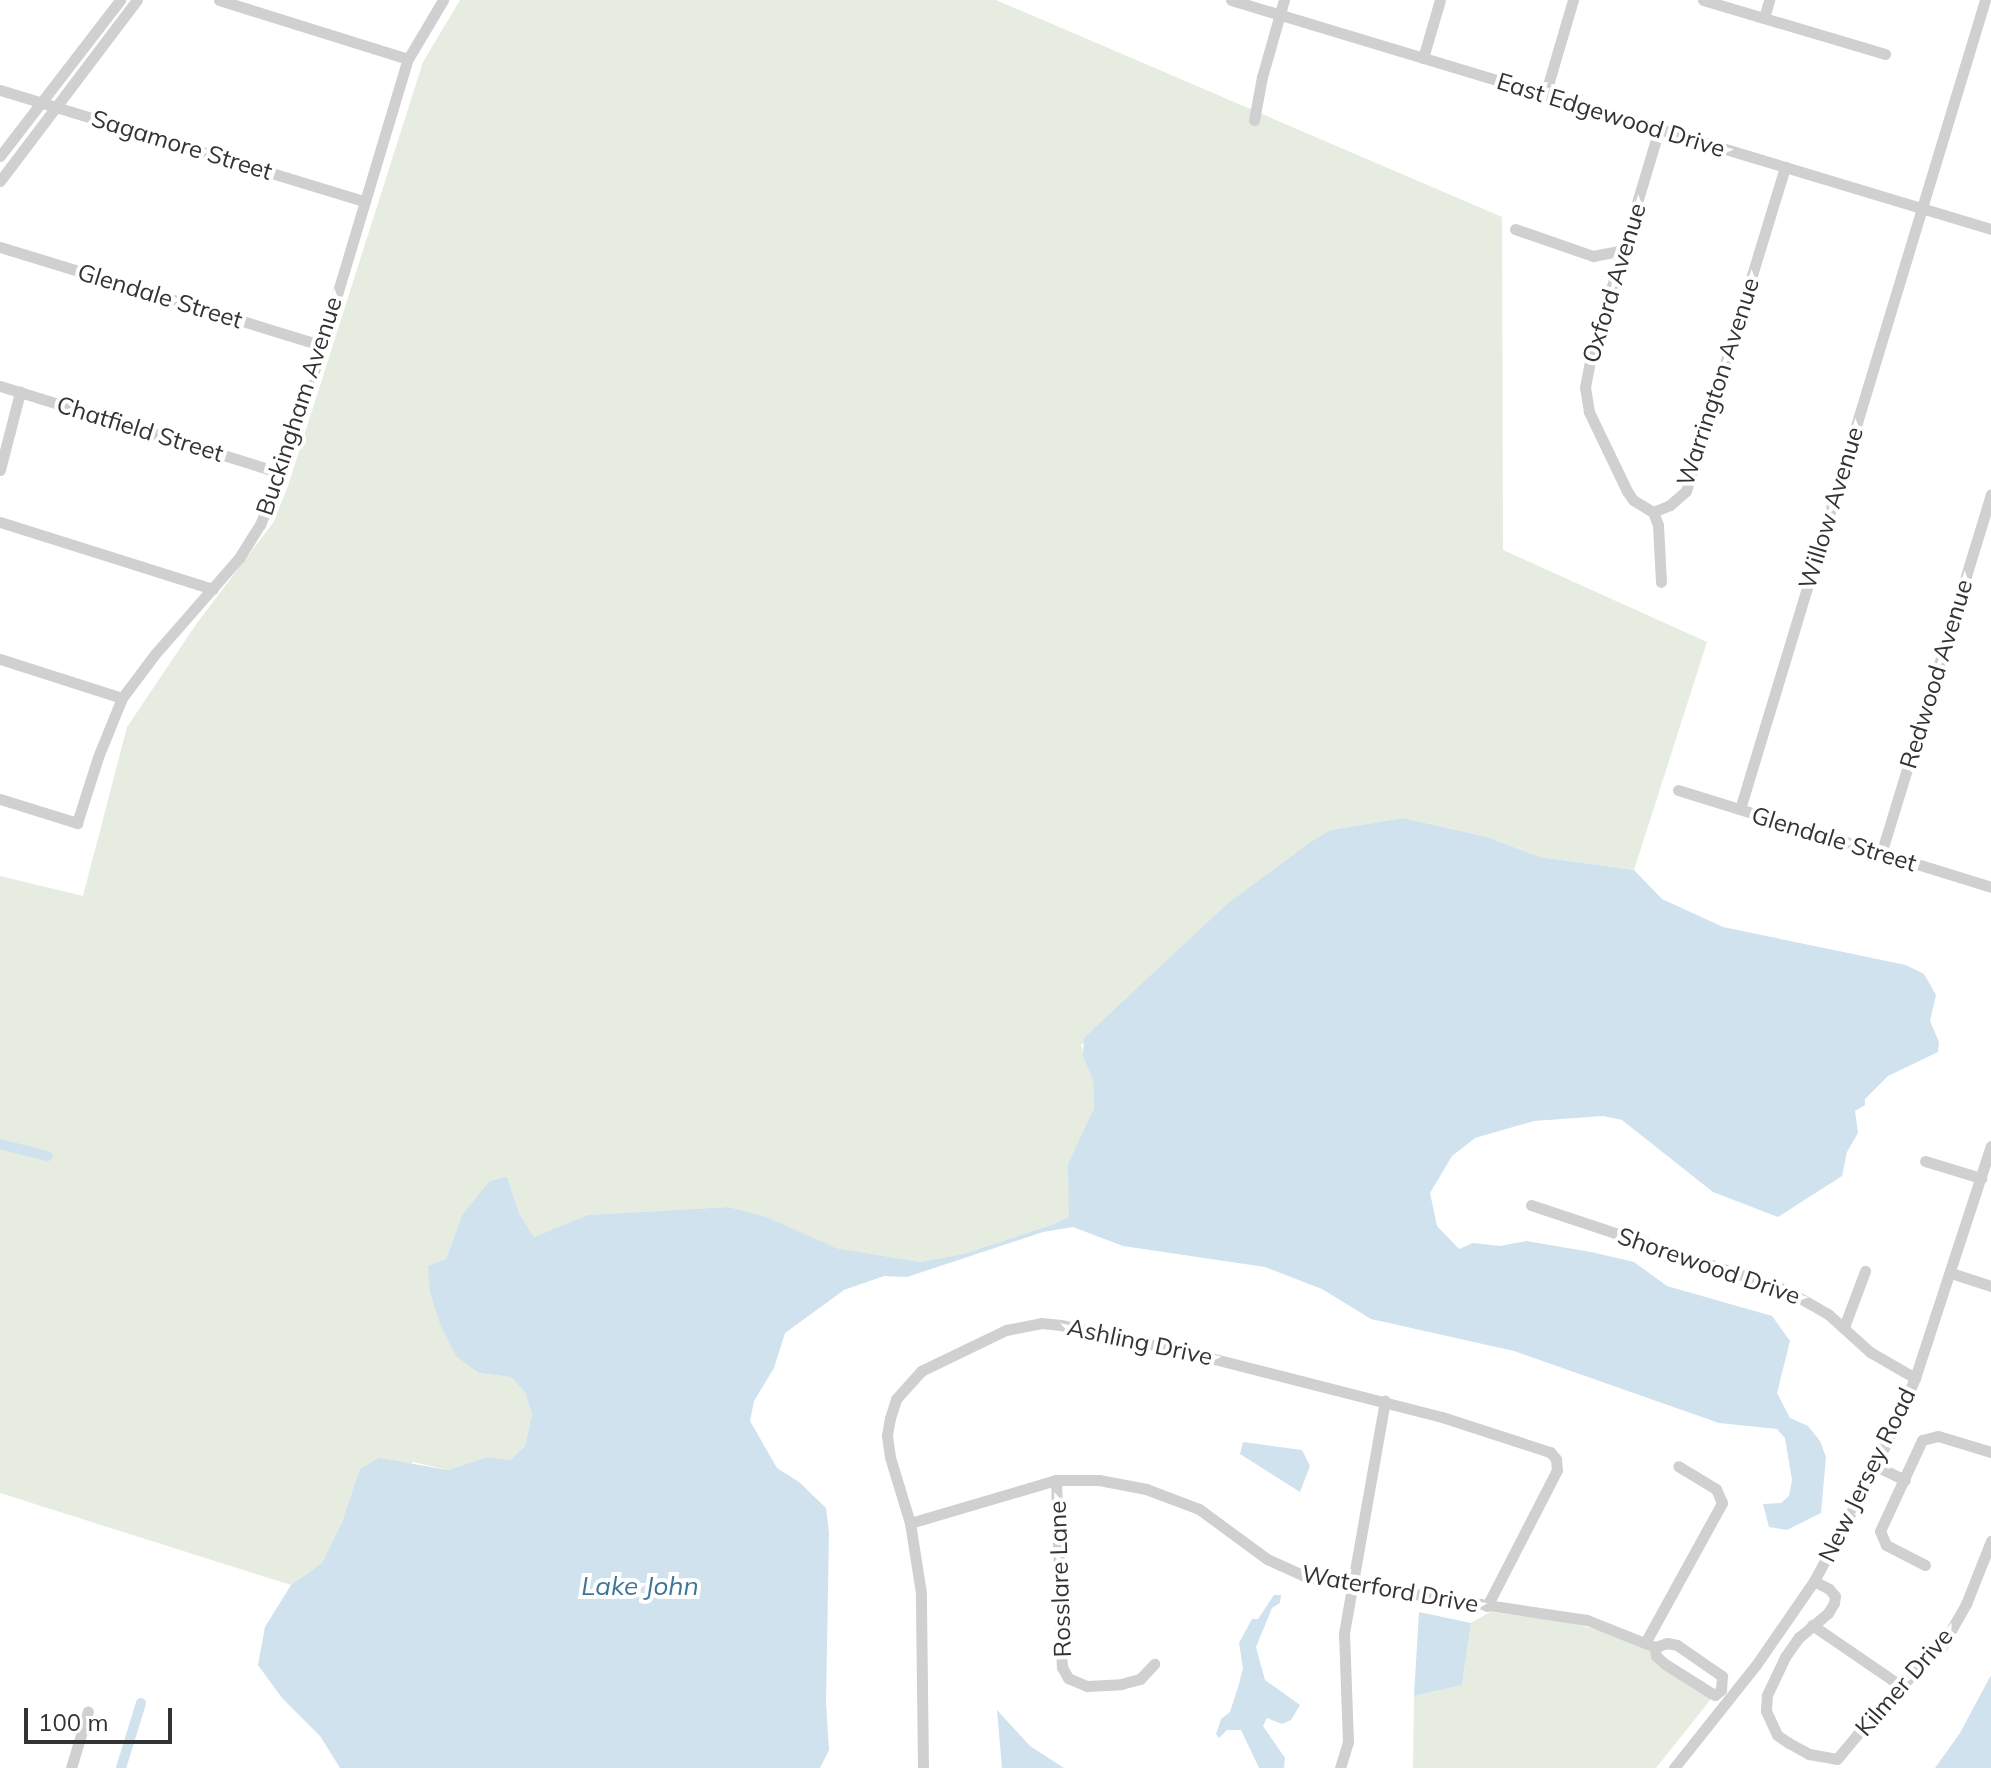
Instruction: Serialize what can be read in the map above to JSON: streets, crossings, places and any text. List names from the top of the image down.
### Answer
{
  "streets": {
    "street": [
      "East Edgewood Drive",
      "Sagamore Street",
      "Oxford Avenue",
      "Glendale Street",
      "Warrington Avenue",
      "Buckingham Avenue",
      "Chatfield Street",
      "Willow Avenue",
      "Redwood Avenue",
      "Shorewood Drive",
      "Ashling Drive",
      "New Jersey Road",
      "Rosslare Lane",
      "Waterford Drive",
      "Kilmer Drive"
    ]
  },
  "crossings": [
    ["East Edgewood Drive", "Oxford Avenue"],
    ["East Edgewood Drive", "Warrington Avenue"],
    ["East Edgewood Drive", "Willow Avenue"],
    ["Sagamore Street", "Buckingham Avenue"],
    ["Oxford Avenue", "Warrington Avenue"],
    ["Glendale Street", "Buckingham Avenue"],
    ["Glendale Street", "Willow Avenue"],
    ["Glendale Street", "Redwood Avenue"],
    ["Buckingham Avenue", "Chatfield Street"],
    ["Shorewood Drive", "New Jersey Road"],
    ["Ashling Drive", "Waterford Drive"],
    ["New Jersey Road", "Waterford Drive"],
    ["New Jersey Road", "Kilmer Drive"],
    ["Rosslare Lane", "Waterford Drive"]
  ],
  "water": ["Lake John"],
  "scale_bar": "100 m"
}
